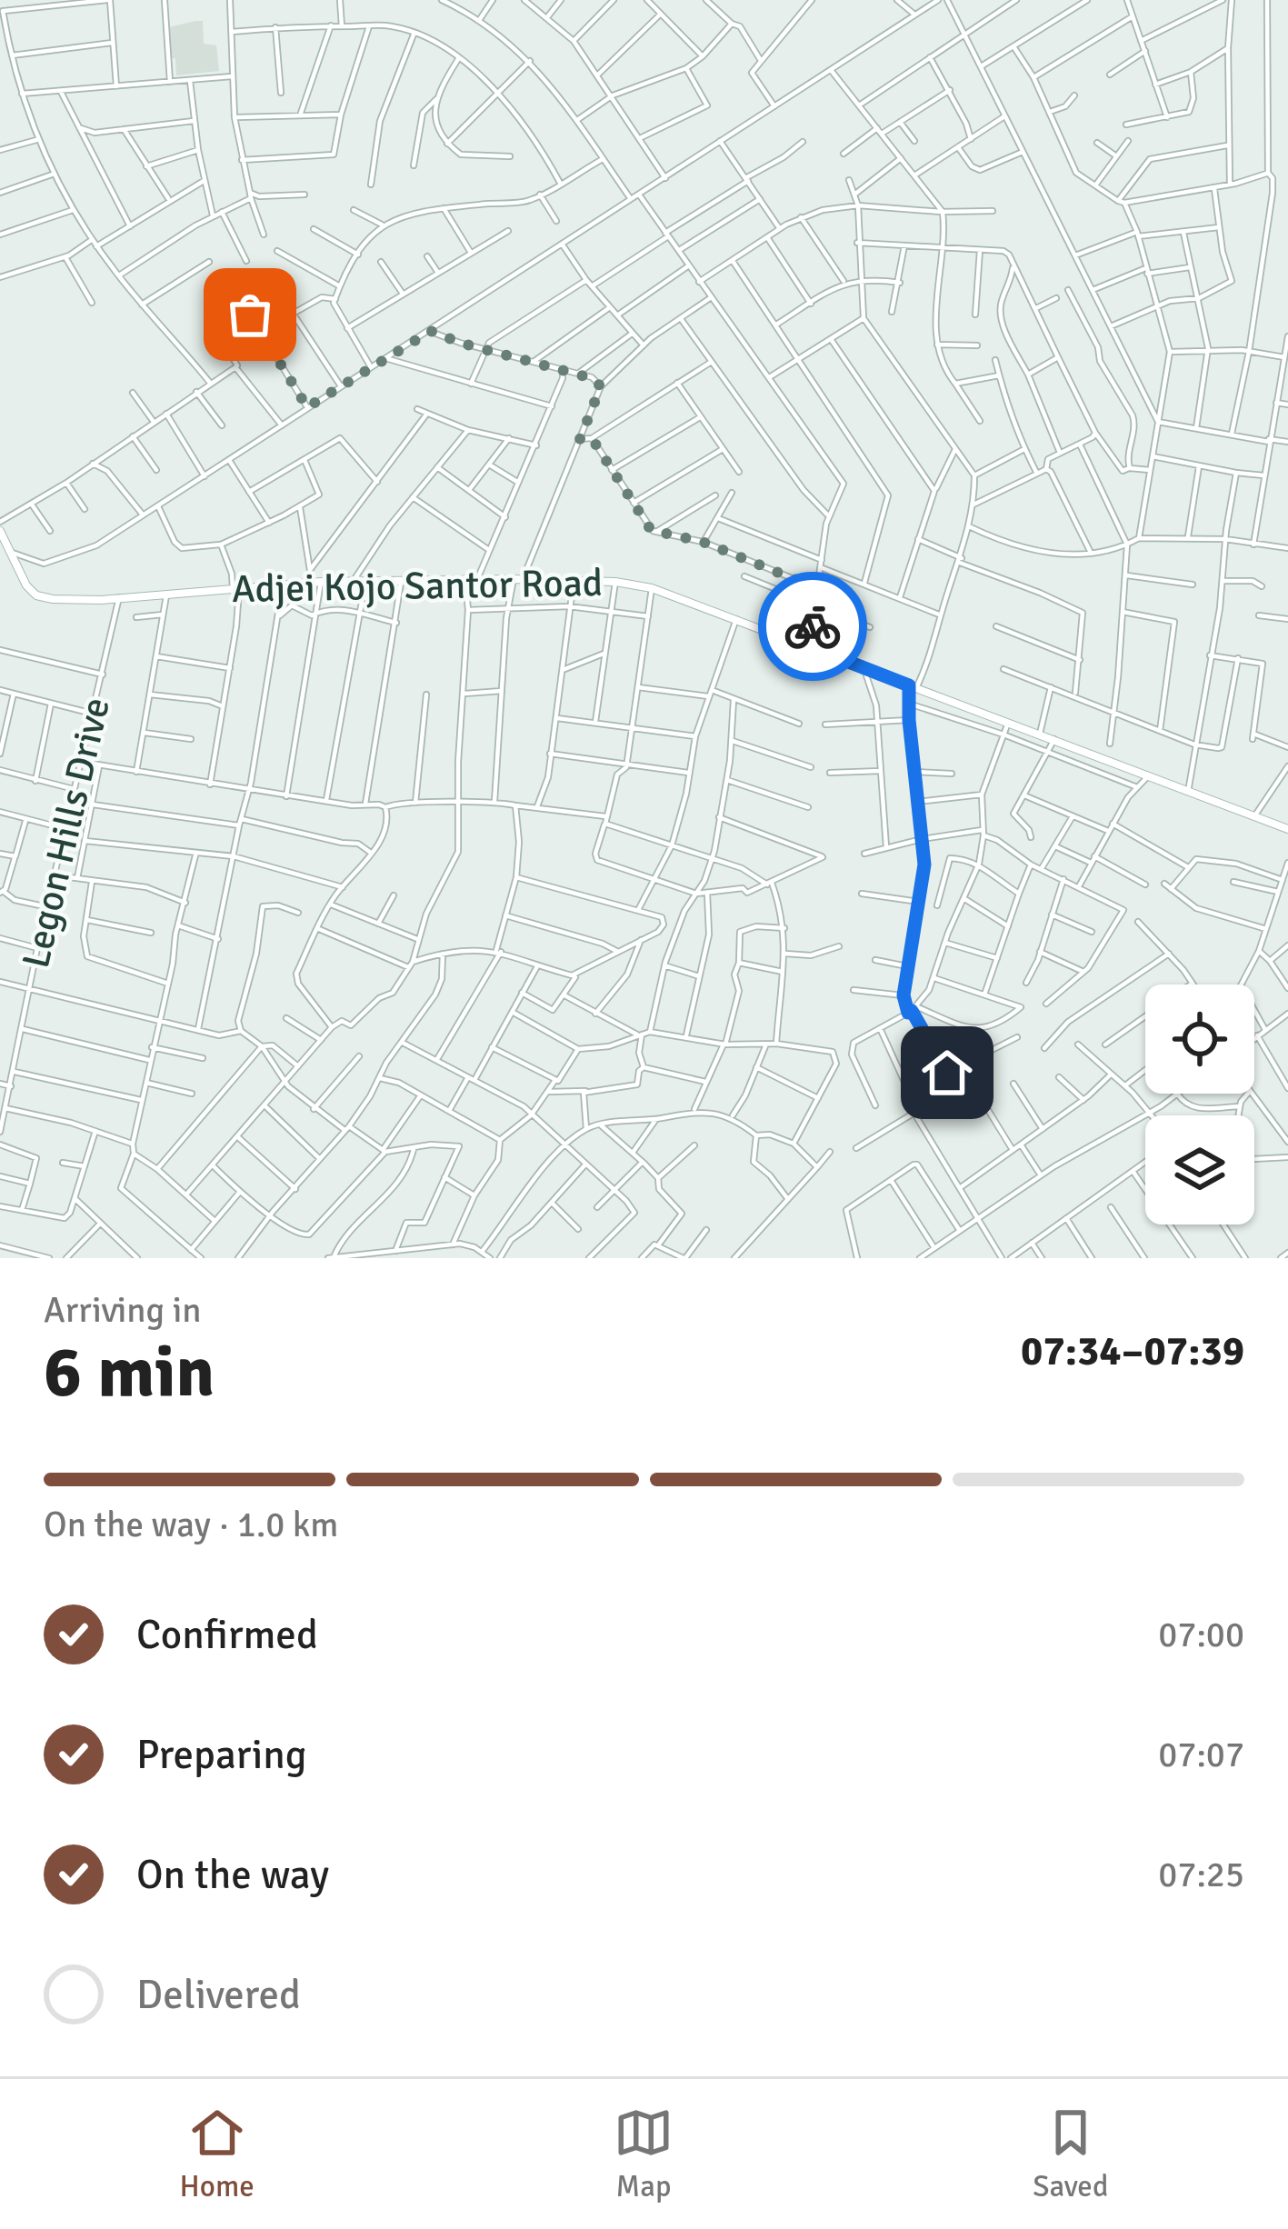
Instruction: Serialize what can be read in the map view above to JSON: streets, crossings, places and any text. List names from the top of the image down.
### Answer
{
  "streets": {
    "street": ["Adjei Kojo Santor Road", "Legon Hills Drive"]
  },
  "crossings": [
    ["Adjei Kojo Santor Road", "Legon Hills Drive"]
  ],
  "page": {
    "heading": ["6 min", "Arriving in", "07:34–07:39"],
    "bar": "On the way · 1.0 km",
    "list": [
      ["Confirmed", "07:00"],
      ["Preparing", "07:07"],
      ["On the way", "07:25"],
      "Delivered"
    ],
    "tabs": ["Home", "Map", "Saved"]
  }
}
